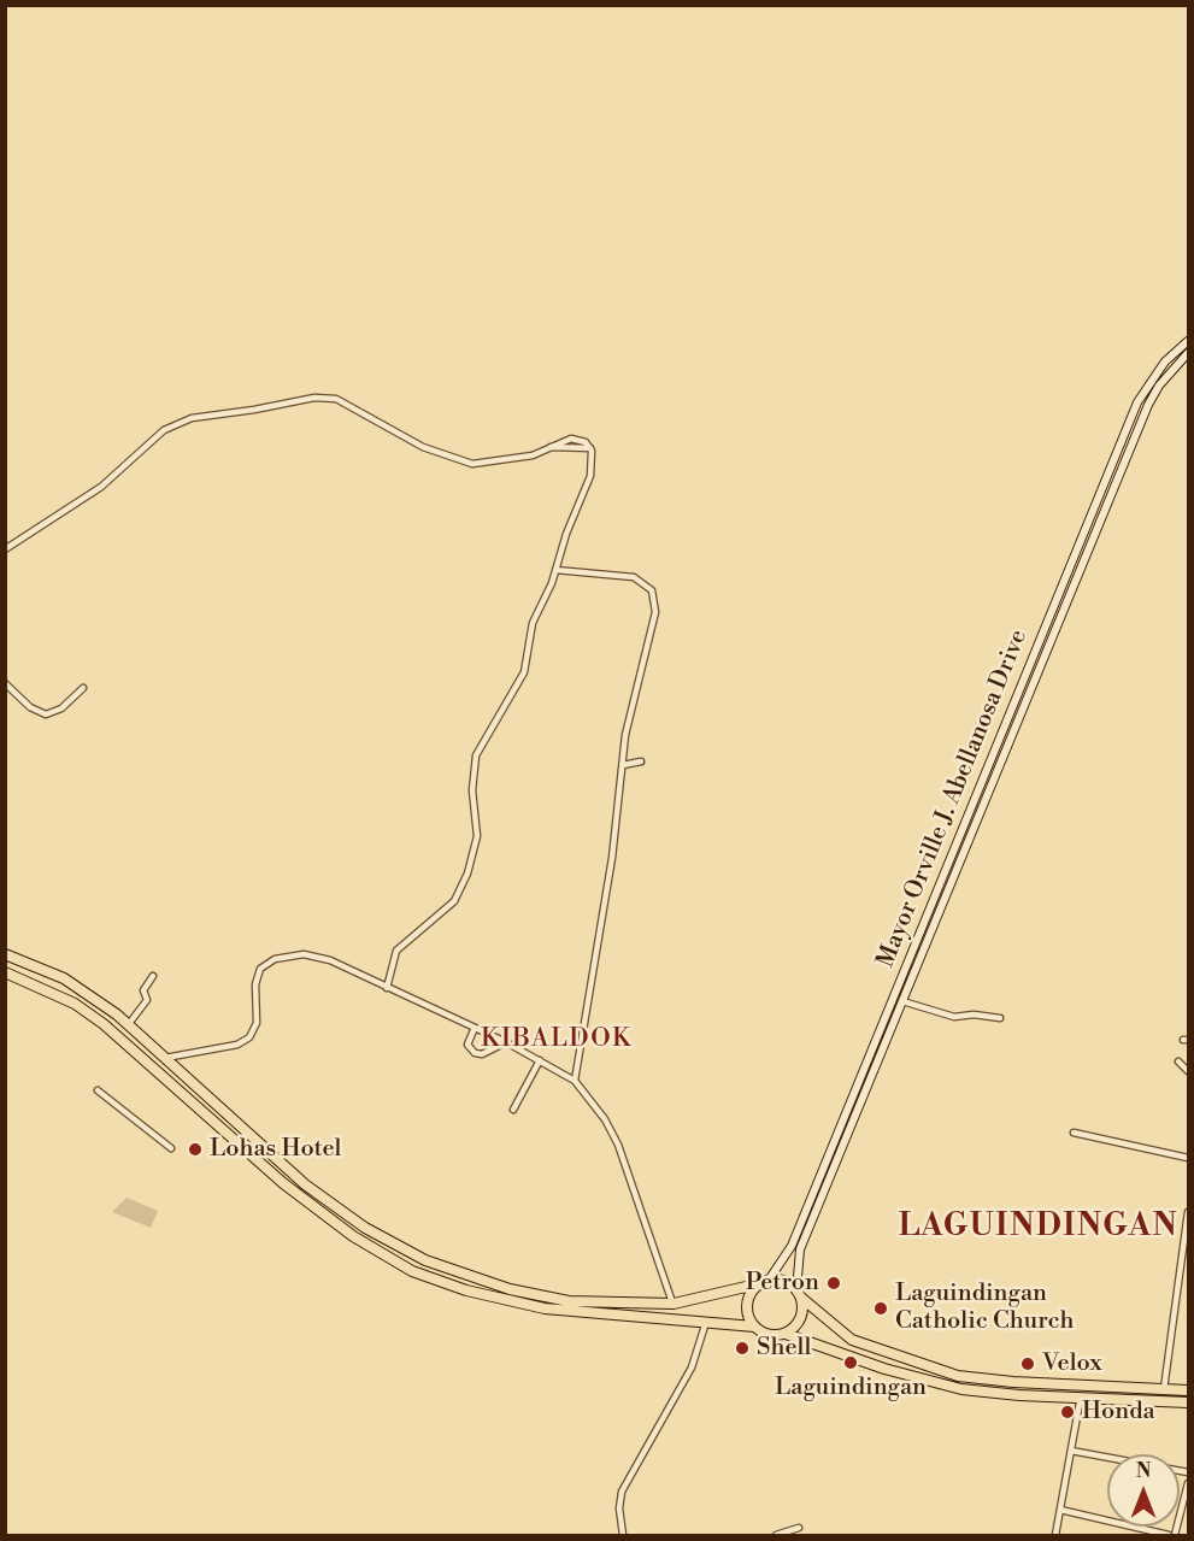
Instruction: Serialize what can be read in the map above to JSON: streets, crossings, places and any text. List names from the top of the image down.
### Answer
{
  "streets": {
    "main road": ["Mayor Orville J. Abellanosa Drive"]
  },
  "districts": ["KIBALDOK", "LAGUINDINGAN"],
  "places": [
    "Lohas Hotel",
    "Petron",
    "Laguindingan Catholic Church",
    "Shell",
    "Laguindingan",
    "Velox",
    "Honda"
  ],
  "north": "top"
}
